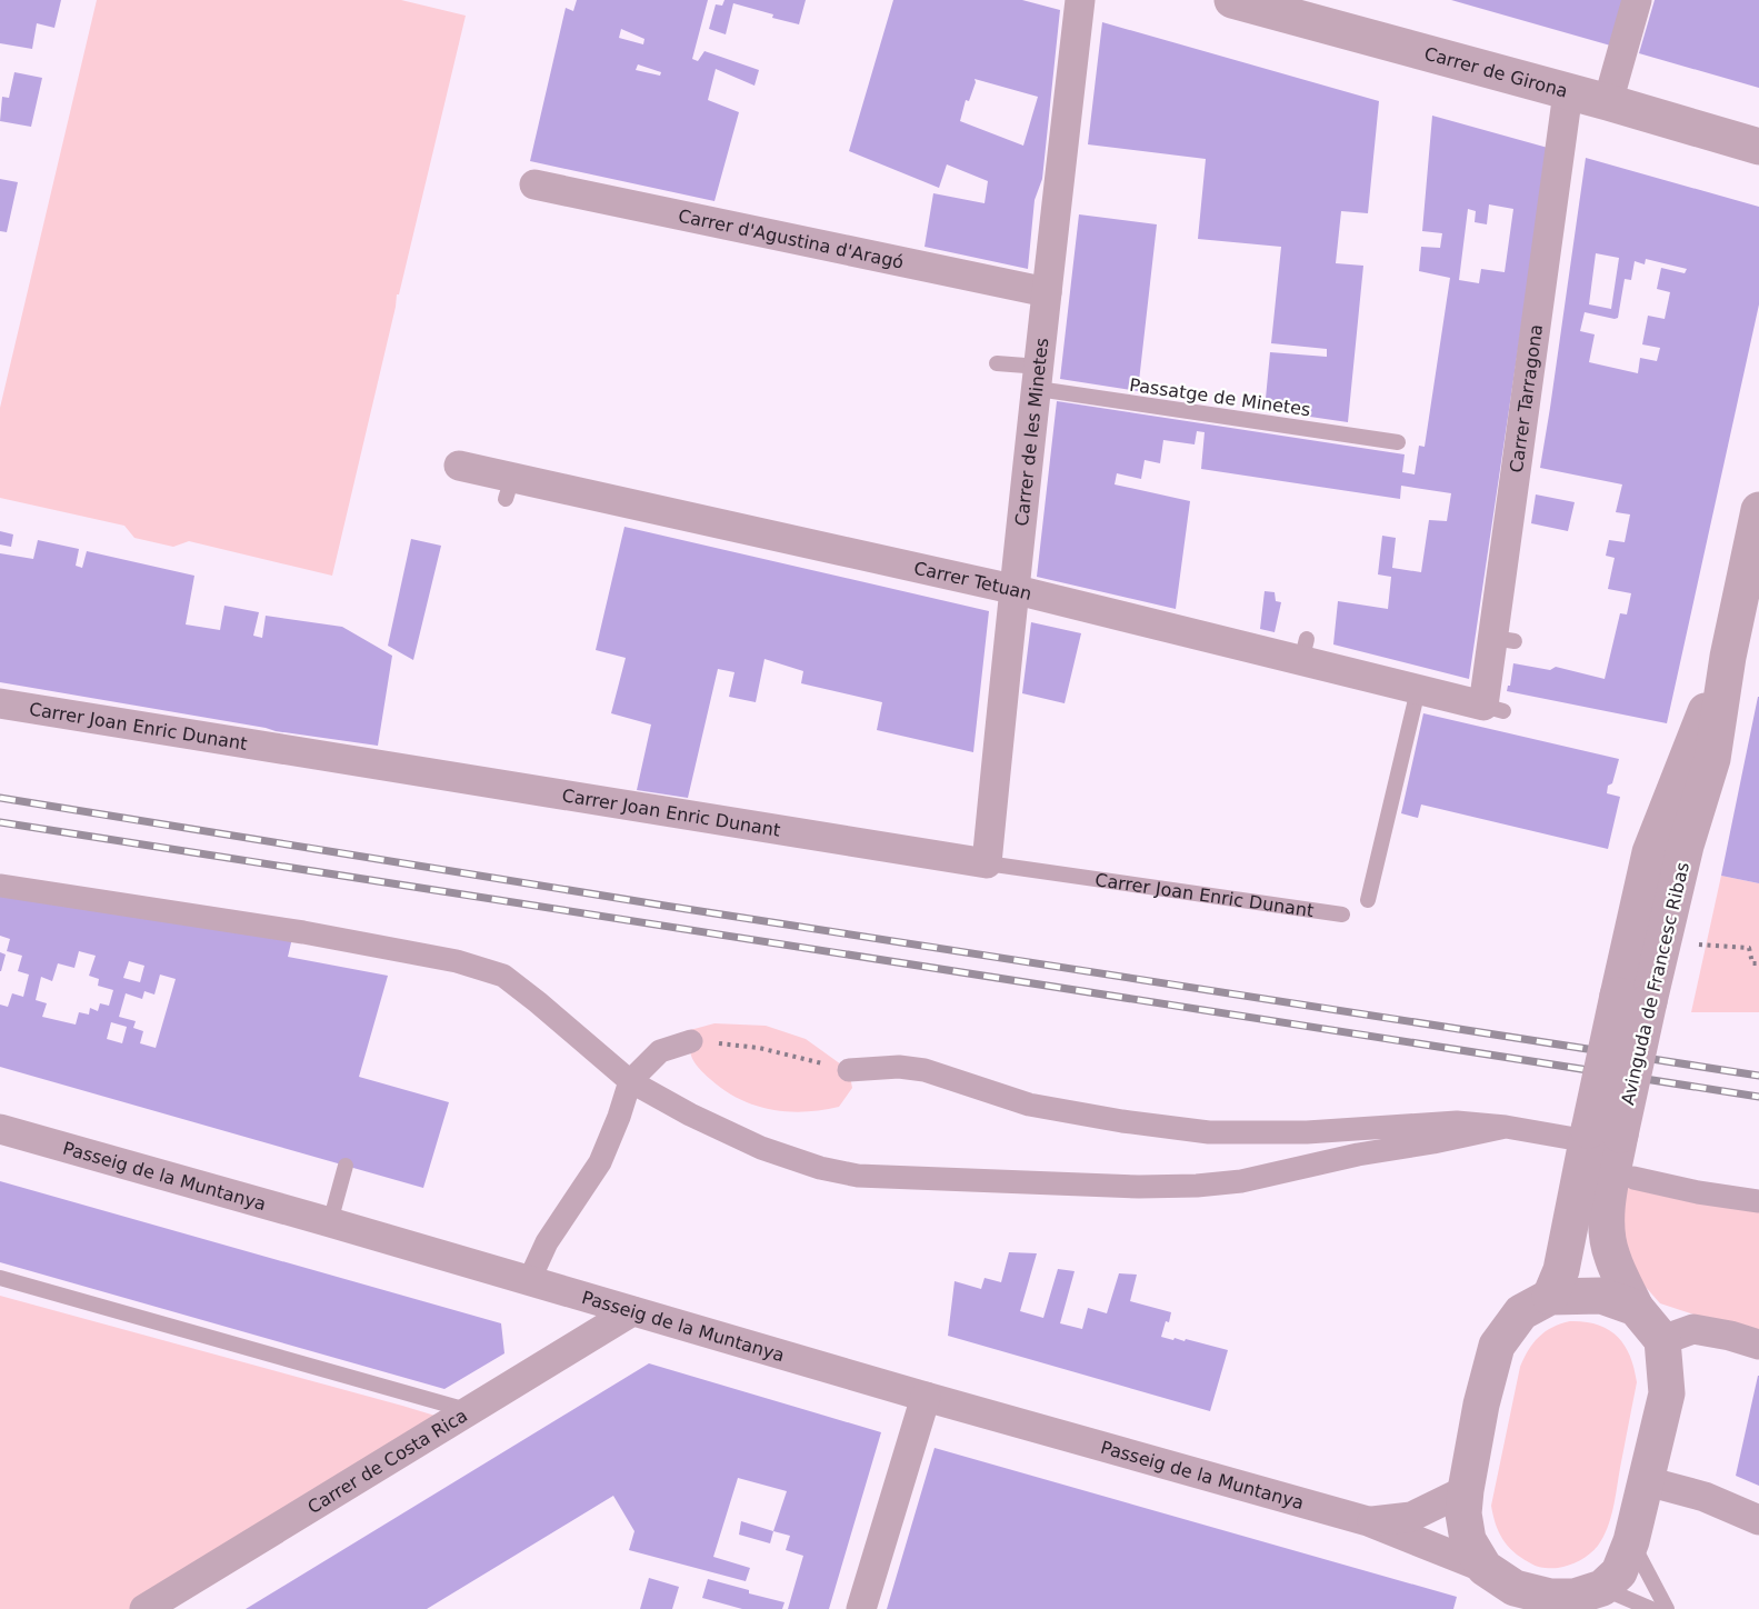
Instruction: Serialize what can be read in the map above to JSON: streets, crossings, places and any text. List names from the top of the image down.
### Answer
{
  "streets": {
    "street": [
      "Carrer de Girona",
      "Carrer d'Agustina d'Aragó",
      "Carrer Tarragona",
      "Carrer de les Minetes",
      "Carrer Tetuan",
      "Carrer Joan Enric Dunant",
      "Avinguda de Francesc Ribas",
      "Passeig de la Muntanya",
      "Carrer de Costa Rica"
    ],
    "lane": ["Passatge de Minetes"]
  },
  "crossings": [
    ["Carrer de Girona", "Carrer Tarragona"],
    ["Carrer d'Agustina d'Aragó", "Carrer de les Minetes"],
    ["Passatge de Minetes", "Carrer de les Minetes"],
    ["Carrer Tarragona", "Carrer Tetuan"],
    ["Carrer de les Minetes", "Carrer Tetuan"],
    ["Carrer de les Minetes", "Carrer Joan Enric Dunant"],
    ["Passeig de la Muntanya", "Carrer de Costa Rica"]
  ]
}
